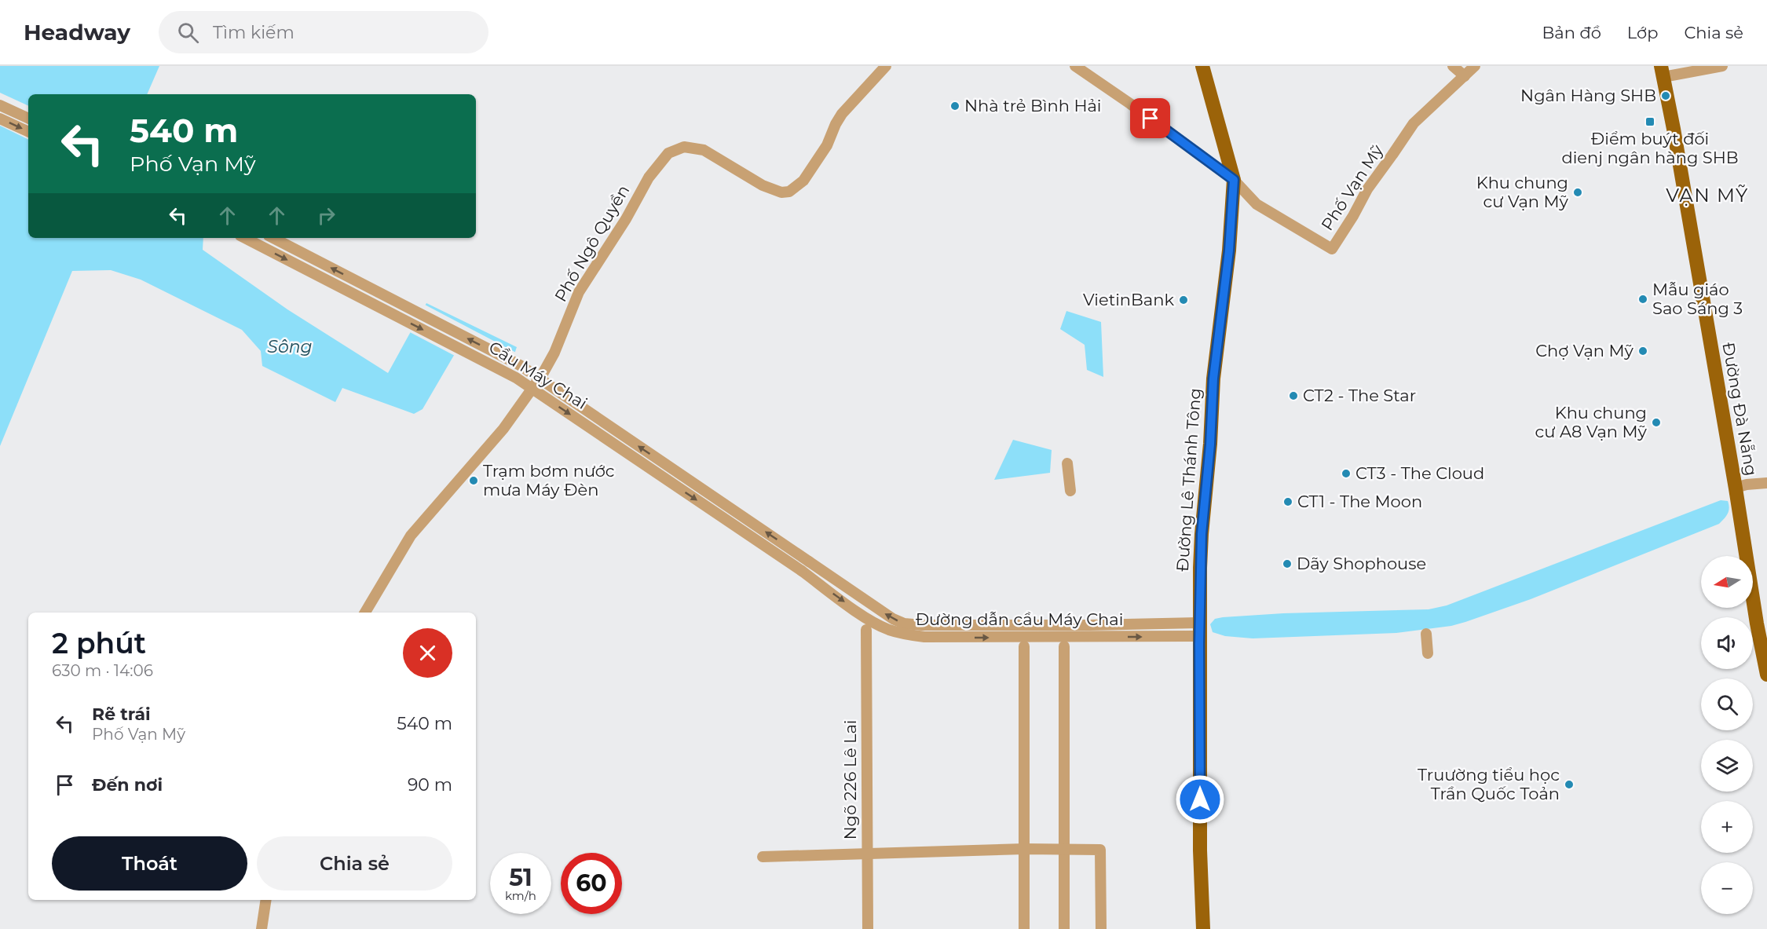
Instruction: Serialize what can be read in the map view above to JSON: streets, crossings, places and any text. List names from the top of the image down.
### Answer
{
  "streets": {
    "main road": ["Đường Đà Nẵng", "Đường Lê Thánh Tông"],
    "street": [
      "Phố Vạn Mỹ",
      "Phố Ngô Quyền",
      "Cầu Máy Chai",
      "Đường dẫn cầu Máy Chai",
      "Ngõ 226 Lê Lai"
    ]
  },
  "crossings": [
    ["Phố Vạn Mỹ", "Đường Lê Thánh Tông"],
    ["Cầu Máy Chai", "Đường dẫn cầu Máy Chai"],
    ["Đường Lê Thánh Tông", "Đường dẫn cầu Máy Chai"]
  ],
  "districts": ["VẠN MỸ"],
  "water": ["Sông"],
  "places": {
    "other": [
      "Ngân Hàng SHB",
      "Nhà trẻ Bình Hải",
      "Khu chung cư Vạn Mỹ",
      "Mẫu giáo Sao Sáng 3",
      "VietinBank",
      "Chợ Vạn Mỹ",
      "CT2 - The Star",
      "Khu chung cư A8 Vạn Mỹ",
      "CT3 - The Cloud",
      "Trạm bơm nước mưa Máy Đèn",
      "CT1 - The Moon",
      "Dãy Shophouse",
      "Truường tiểu học Trần Quốc Toản"
    ],
    "transit": ["Điểm buýt đối dienj ngân hàng SHB"]
  },
  "north": "left",
  "page": {
    "header": "Headway",
    "search": "Tìm kiếm",
    "nav": ["Bản đồ", "Lớp", "Chia sẻ"],
    "turn": ["540 m", "Phố Vạn Mỹ"],
    "map_buttons": ["+", "−"],
    "heading": ["2 phút", "630 m · 14:06"],
    "list": [
      {
        "name": "Rẽ trái",
        "note": "Phố Vạn Mỹ",
        "value": "540 m"
      },
      {
        "name": "Đến nơi",
        "value": "90 m"
      }
    ],
    "buttons": ["Thoát", "Chia sẻ"],
    "speed": "51 km/h",
    "limit": "60"
  }
}
